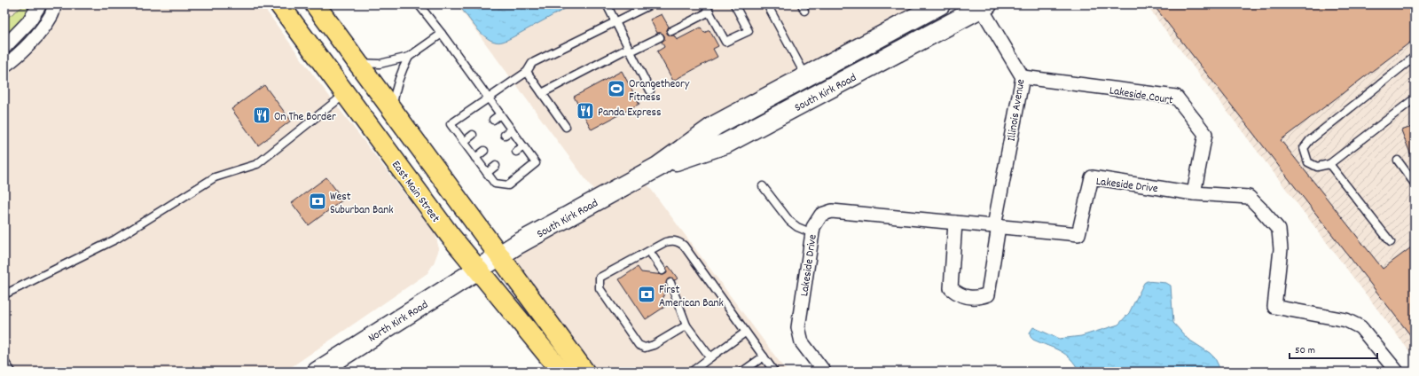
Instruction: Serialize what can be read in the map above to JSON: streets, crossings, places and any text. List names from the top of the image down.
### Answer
{
  "streets": {
    "main road": ["South Kirk Road", "East Main Street", "North Kirk Road"],
    "street": ["Lakeside Court", "Illinois Avenue", "Lakeside Drive"]
  },
  "crossings": [
    ["South Kirk Road", "Illinois Avenue"],
    ["South Kirk Road", "East Main Street"],
    ["South Kirk Road", "North Kirk Road"],
    ["Lakeside Court", "Illinois Avenue"],
    ["Lakeside Court", "Lakeside Drive"],
    ["Illinois Avenue", "Lakeside Drive"],
    ["East Main Street", "North Kirk Road"]
  ],
  "places": {
    "sports": ["Orangetheory Fitness"],
    "restaurant": ["Panda Express", "On The Border"],
    "bank": ["West Suburban Bank", "First American Bank"]
  },
  "scale_bar": "50 m"
}
